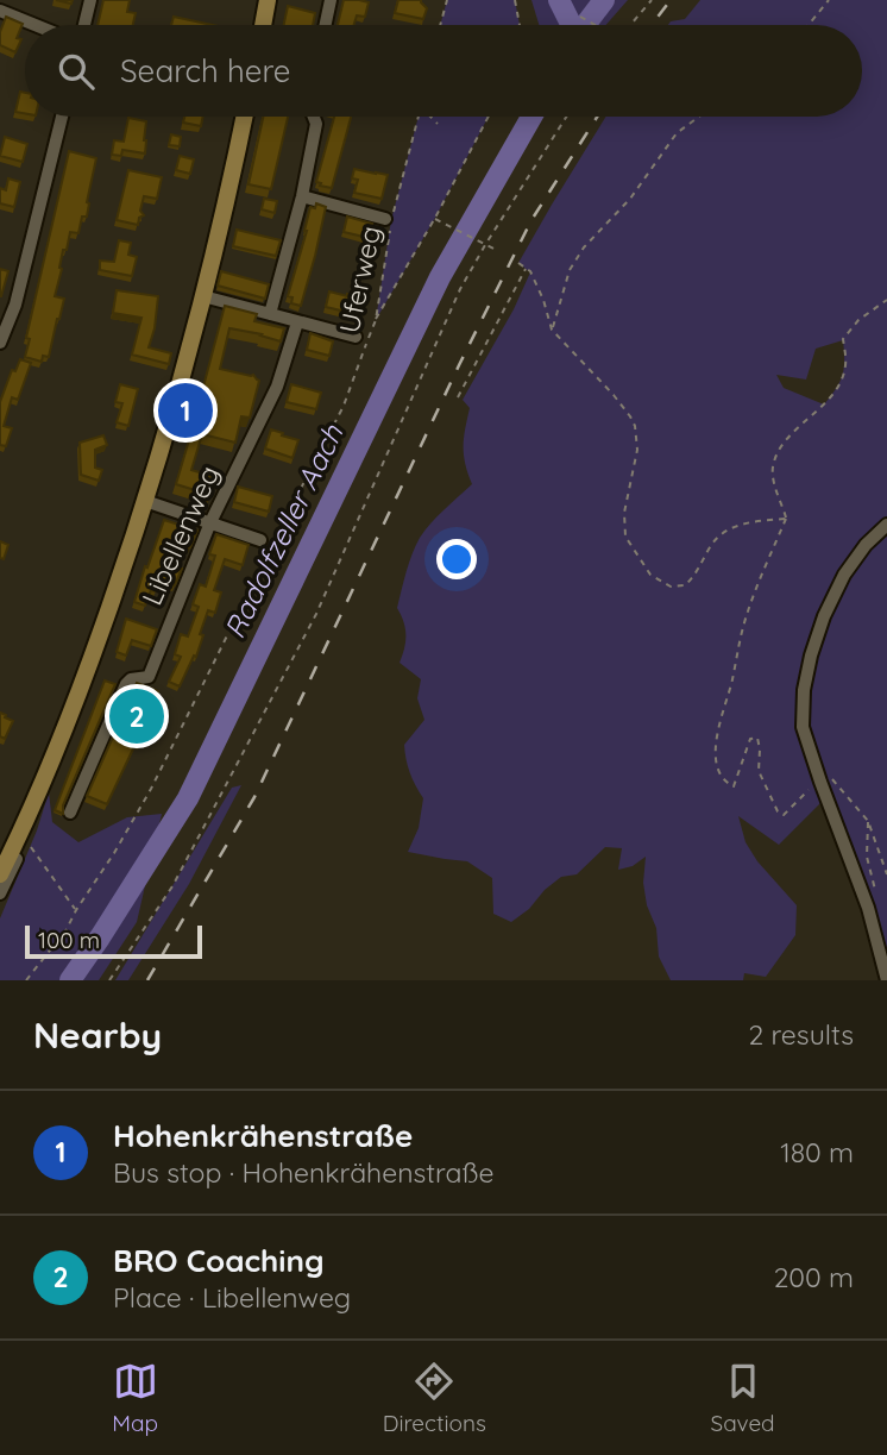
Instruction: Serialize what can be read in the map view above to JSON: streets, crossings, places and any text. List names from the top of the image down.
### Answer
{
  "streets": {
    "street": ["Libellenweg"],
    "path": ["Uferweg"]
  },
  "water": ["Radolfzeller Aach"],
  "scale_bar": "100 m",
  "page": {
    "search": "Search here",
    "pins": ["1", "2"],
    "scale": "100 m",
    "heading": ["Nearby", "2 results"],
    "list": [
      {
        "mark": "1",
        "name": "Hohenkrähenstraße",
        "note": "Bus stop · Hohenkrähenstraße",
        "value": "180 m"
      },
      {
        "mark": "2",
        "name": "BRO Coaching",
        "note": "Place · Libellenweg",
        "value": "200 m"
      }
    ],
    "nav": ["Map", "Directions", "Saved"]
  }
}
